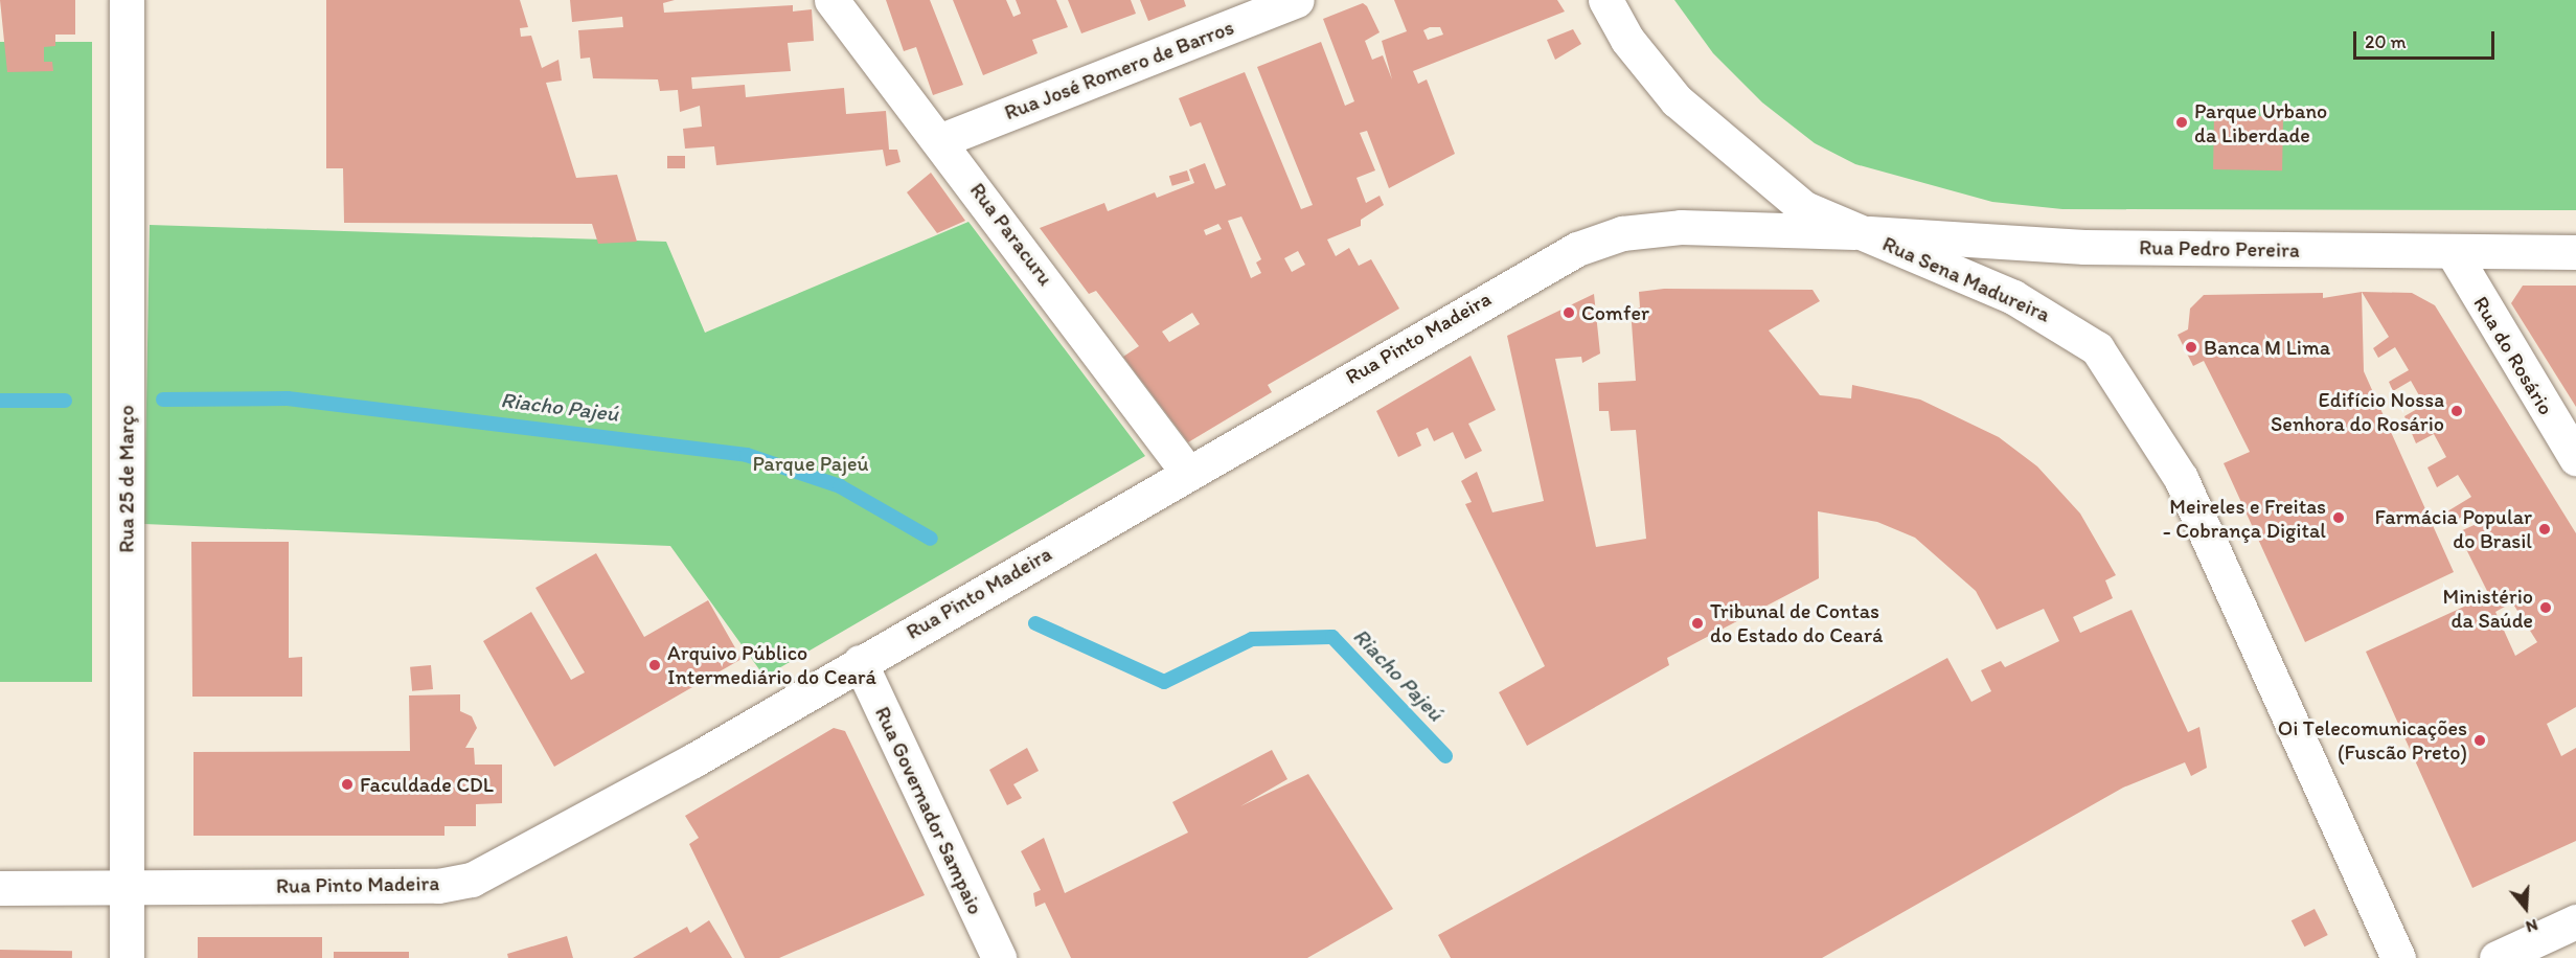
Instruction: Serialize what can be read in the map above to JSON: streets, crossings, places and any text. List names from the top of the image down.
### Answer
{
  "streets": {
    "main road": [
      "Rua José Romero de Barros",
      "Rua Paracuru",
      "Rua Pedro Pereira",
      "Rua Sena Madureira",
      "Rua Pinto Madeira",
      "Rua do Rosário",
      "Rua 25 de Março",
      "Rua Governador Sampaio"
    ]
  },
  "crossings": [
    ["Rua José Romero de Barros", "Rua Paracuru"],
    ["Rua Paracuru", "Rua Pinto Madeira"],
    ["Rua Pedro Pereira", "Rua Sena Madureira"],
    ["Rua Pedro Pereira", "Rua Pinto Madeira"],
    ["Rua Pedro Pereira", "Rua do Rosário"],
    ["Rua Sena Madureira", "Rua Pinto Madeira"],
    ["Rua Pinto Madeira", "Rua 25 de Março"],
    ["Rua Pinto Madeira", "Rua Governador Sampaio"]
  ],
  "water": ["Riacho Pajeú"],
  "parks": ["Parque Pajeú"],
  "places": [
    "Parque Urbano da Liberdade",
    "Comfer",
    "Banca M Lima",
    "Edifício Nossa Senhora do Rosário",
    "Meireles e Freitas - Cobrança Digital",
    "Farmácia Popular do Brasil",
    "Ministério da Saúde",
    "Tribunal de Contas do Estado do Ceará",
    "Arquivo Público Intermediário do Ceará",
    "Oi Telecomunicações (Fuscão Preto)",
    "Faculdade CDL"
  ],
  "scale_bar": "20 m",
  "north": "bottom"
}
